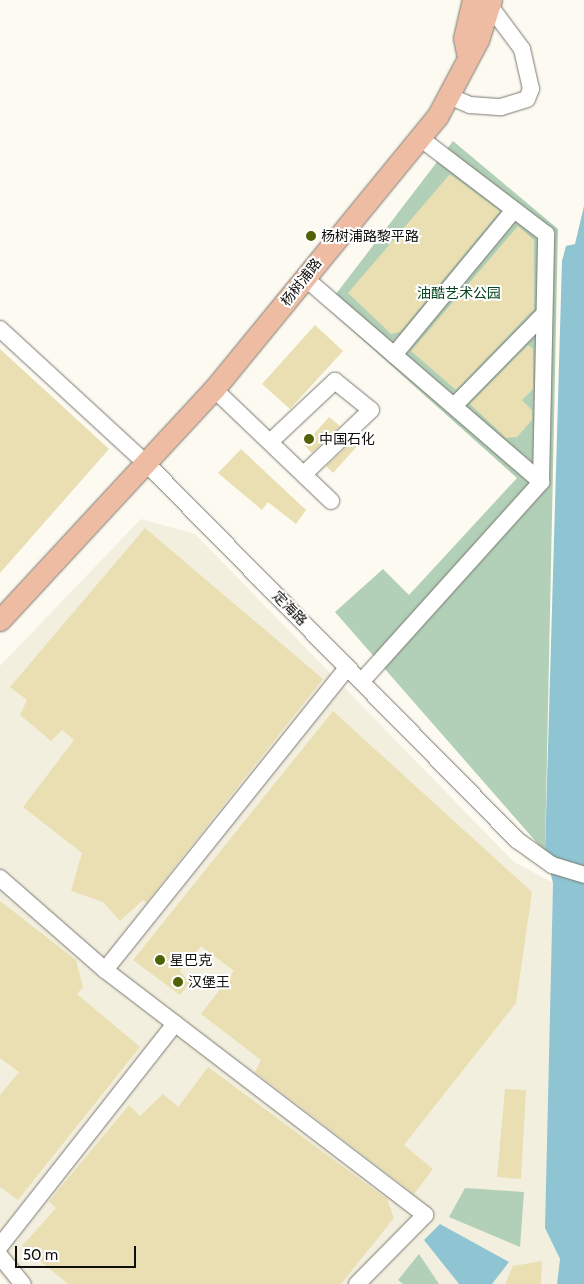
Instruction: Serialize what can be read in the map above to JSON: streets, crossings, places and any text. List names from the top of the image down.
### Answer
{
  "streets": {
    "main road": ["杨树浦路"],
    "street": ["定海路"]
  },
  "crossings": [
    ["杨树浦路", "定海路"]
  ],
  "parks": ["油酷艺术公园"],
  "places": [
    "杨树浦路黎平路",
    "中国石化",
    "星巴克",
    "汉堡王"
  ],
  "scale_bar": "50 m"
}
